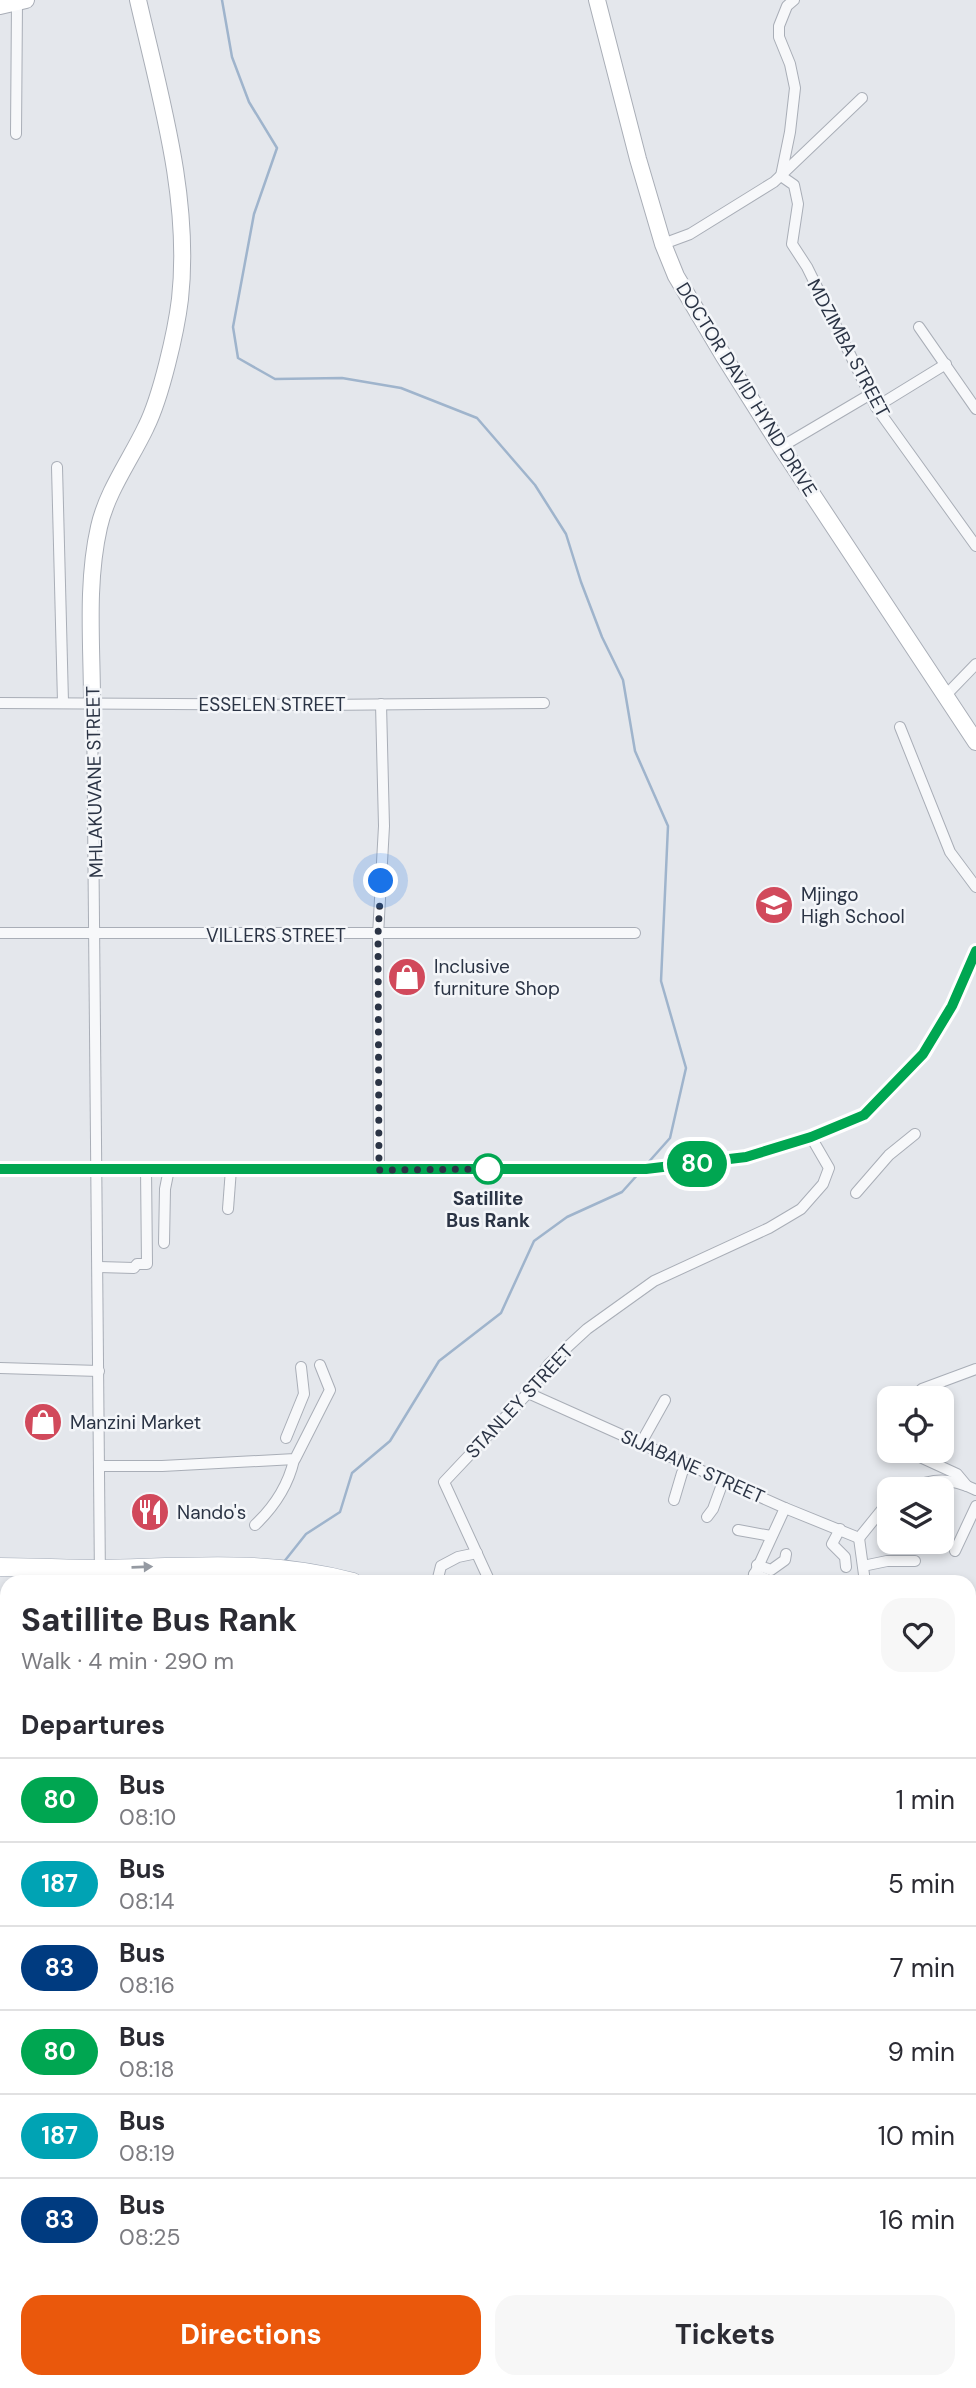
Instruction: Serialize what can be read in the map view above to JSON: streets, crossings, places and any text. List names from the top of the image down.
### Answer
{
  "streets": {
    "main road": ["DOCTOR DAVID HYND DRIVE", "MHLAKUVANE STREET"],
    "street": [
      "MDZIMBA STREET",
      "ESSELEN STREET",
      "VILLERS STREET",
      "STANLEY STREET",
      "SIJABANE STREET"
    ]
  },
  "crossings": [
    ["ESSELEN STREET", "MHLAKUVANE STREET"],
    ["MHLAKUVANE STREET", "VILLERS STREET"],
    ["STANLEY STREET", "SIJABANE STREET"]
  ],
  "places": {
    "school or university": ["Mjingo High School"],
    "shop": ["Inclusive furniture Shop", "Manzini Market"],
    "other": ["Satillite Bus Rank"],
    "restaurant": ["Nando's"]
  },
  "lines": ["bus line 80"],
  "page": {
    "on_map": "80",
    "heading": [
      ["Satillite Bus Rank", "Walk · 4 min · 290 m"],
      "Departures"
    ],
    "list": [
      {
        "mark": "80",
        "name": "Bus",
        "note": "08:10",
        "value": "1 min"
      },
      {
        "mark": "187",
        "name": "Bus",
        "note": "08:14",
        "value": "5 min"
      },
      {
        "mark": "83",
        "name": "Bus",
        "note": "08:16",
        "value": "7 min"
      },
      {
        "mark": "80",
        "name": "Bus",
        "note": "08:18",
        "value": "9 min"
      },
      {
        "mark": "187",
        "name": "Bus",
        "note": "08:19",
        "value": "10 min"
      },
      {
        "mark": "83",
        "name": "Bus",
        "note": "08:25",
        "value": "16 min"
      }
    ],
    "buttons": ["Directions", "Tickets"]
  }
}
